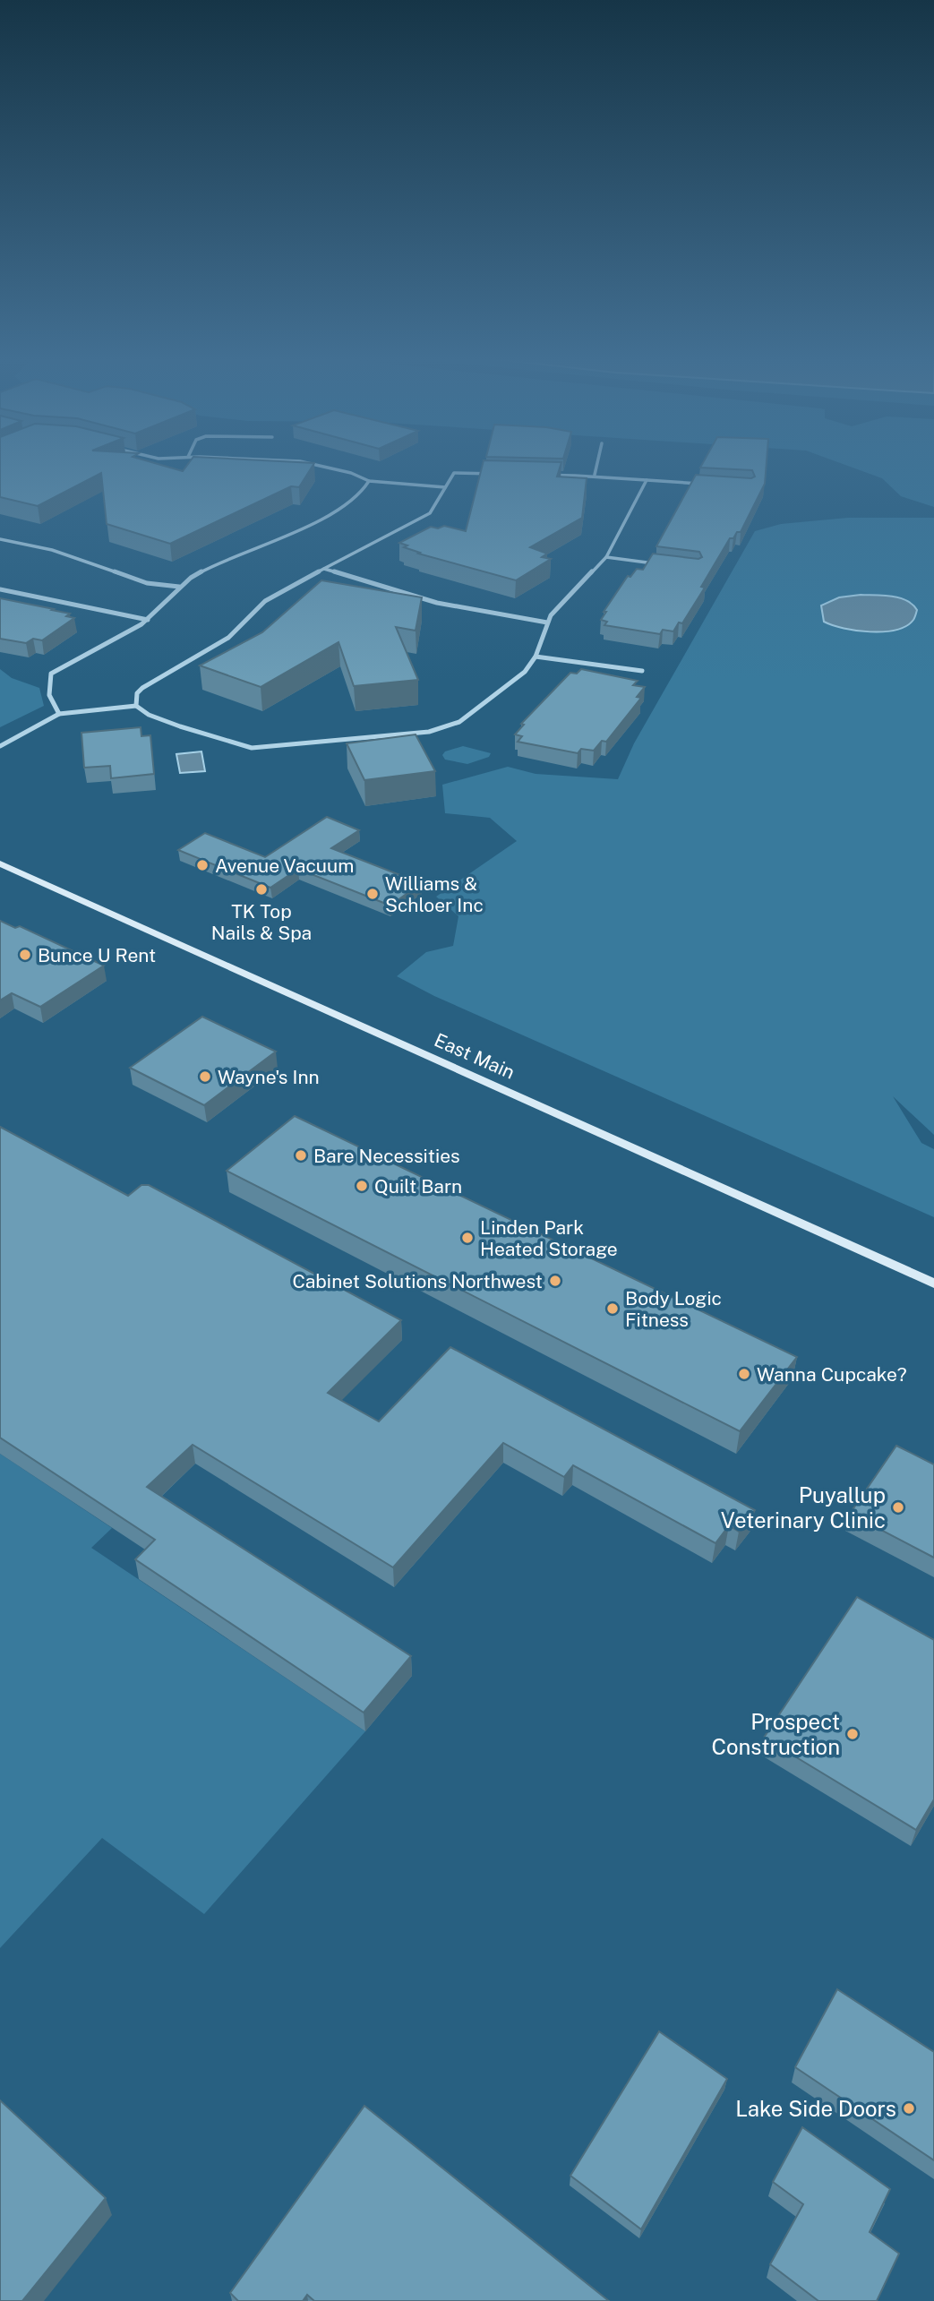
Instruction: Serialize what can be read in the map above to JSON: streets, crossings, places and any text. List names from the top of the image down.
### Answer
{
  "streets": {
    "main road": ["East Main"]
  },
  "places": [
    "Avenue Vacuum",
    "TK Top Nails & Spa",
    "Williams & Schloer Inc",
    "Bunce U Rent",
    "Wayne's Inn",
    "Bare Necessities",
    "Quilt Barn",
    "Linden Park Heated Storage",
    "Cabinet Solutions Northwest",
    "Body Logic Fitness",
    "Wanna Cupcake?",
    "Puyallup Veterinary Clinic",
    "Prospect Construction",
    "Lake Side Doors"
  ]
}
